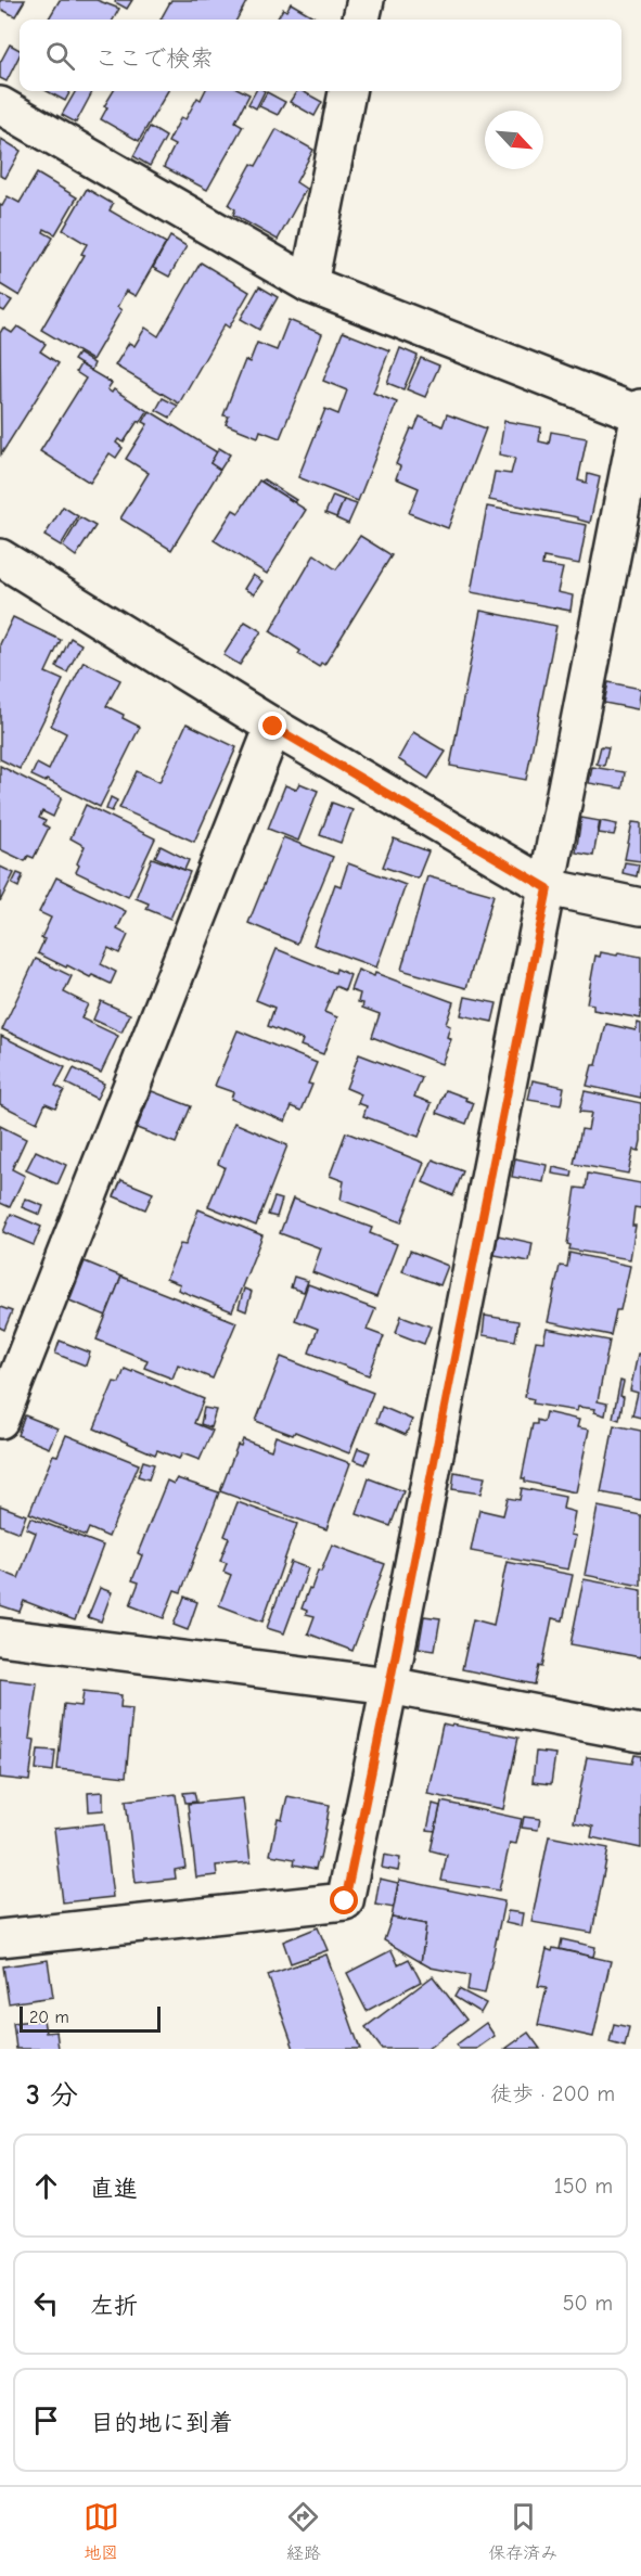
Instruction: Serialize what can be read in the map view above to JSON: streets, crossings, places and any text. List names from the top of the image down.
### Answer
{
  "scale_bar": "20 m",
  "north": "bottom right",
  "page": {
    "search": "ここで検索",
    "scale": "20 m",
    "heading": ["3 分", "徒歩 · 200 m"],
    "list": [
      ["直進", "150 m"],
      ["左折", "50 m"],
      "目的地に到着"
    ],
    "nav": ["地図", "経路", "保存済み"]
  }
}
